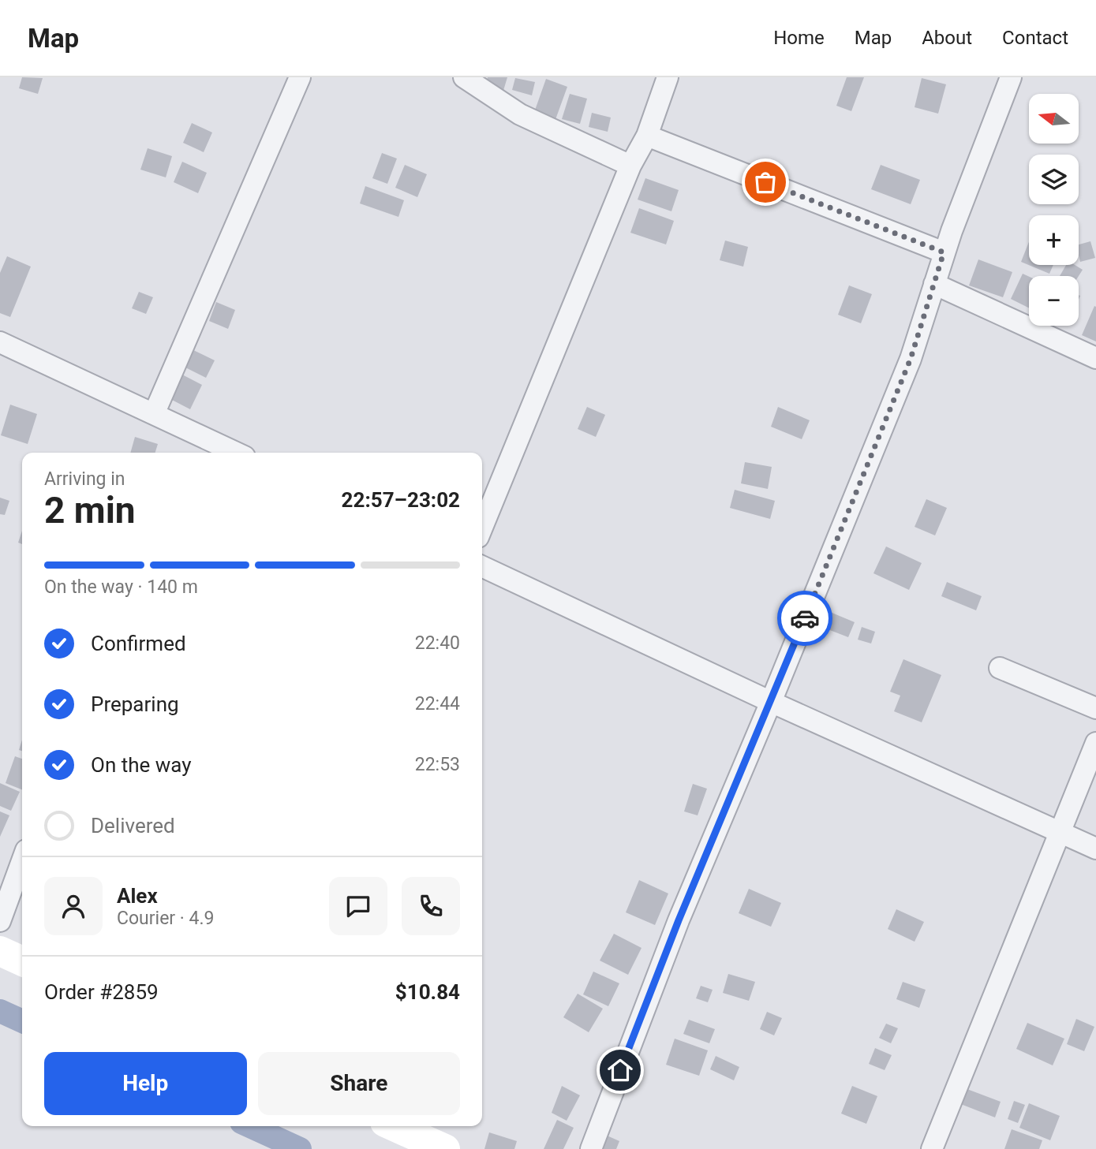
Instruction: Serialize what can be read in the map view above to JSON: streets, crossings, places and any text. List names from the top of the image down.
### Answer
{
  "north": "left",
  "page": {
    "header": "Map",
    "nav": [
      "Home",
      "Map",
      "About",
      "Contact"
    ],
    "map_buttons": ["+", "−"],
    "heading": ["2 min", "Arriving in", "22:57–23:02"],
    "panel": [
      "Alex",
      "Courier · 4.9",
      "Order #2859",
      "$10.84"
    ],
    "bar": "On the way · 140 m",
    "list": [
      ["Confirmed", "22:40"],
      ["Preparing", "22:44"],
      ["On the way", "22:53"],
      "Delivered"
    ],
    "buttons": ["Help", "Share"]
  }
}
